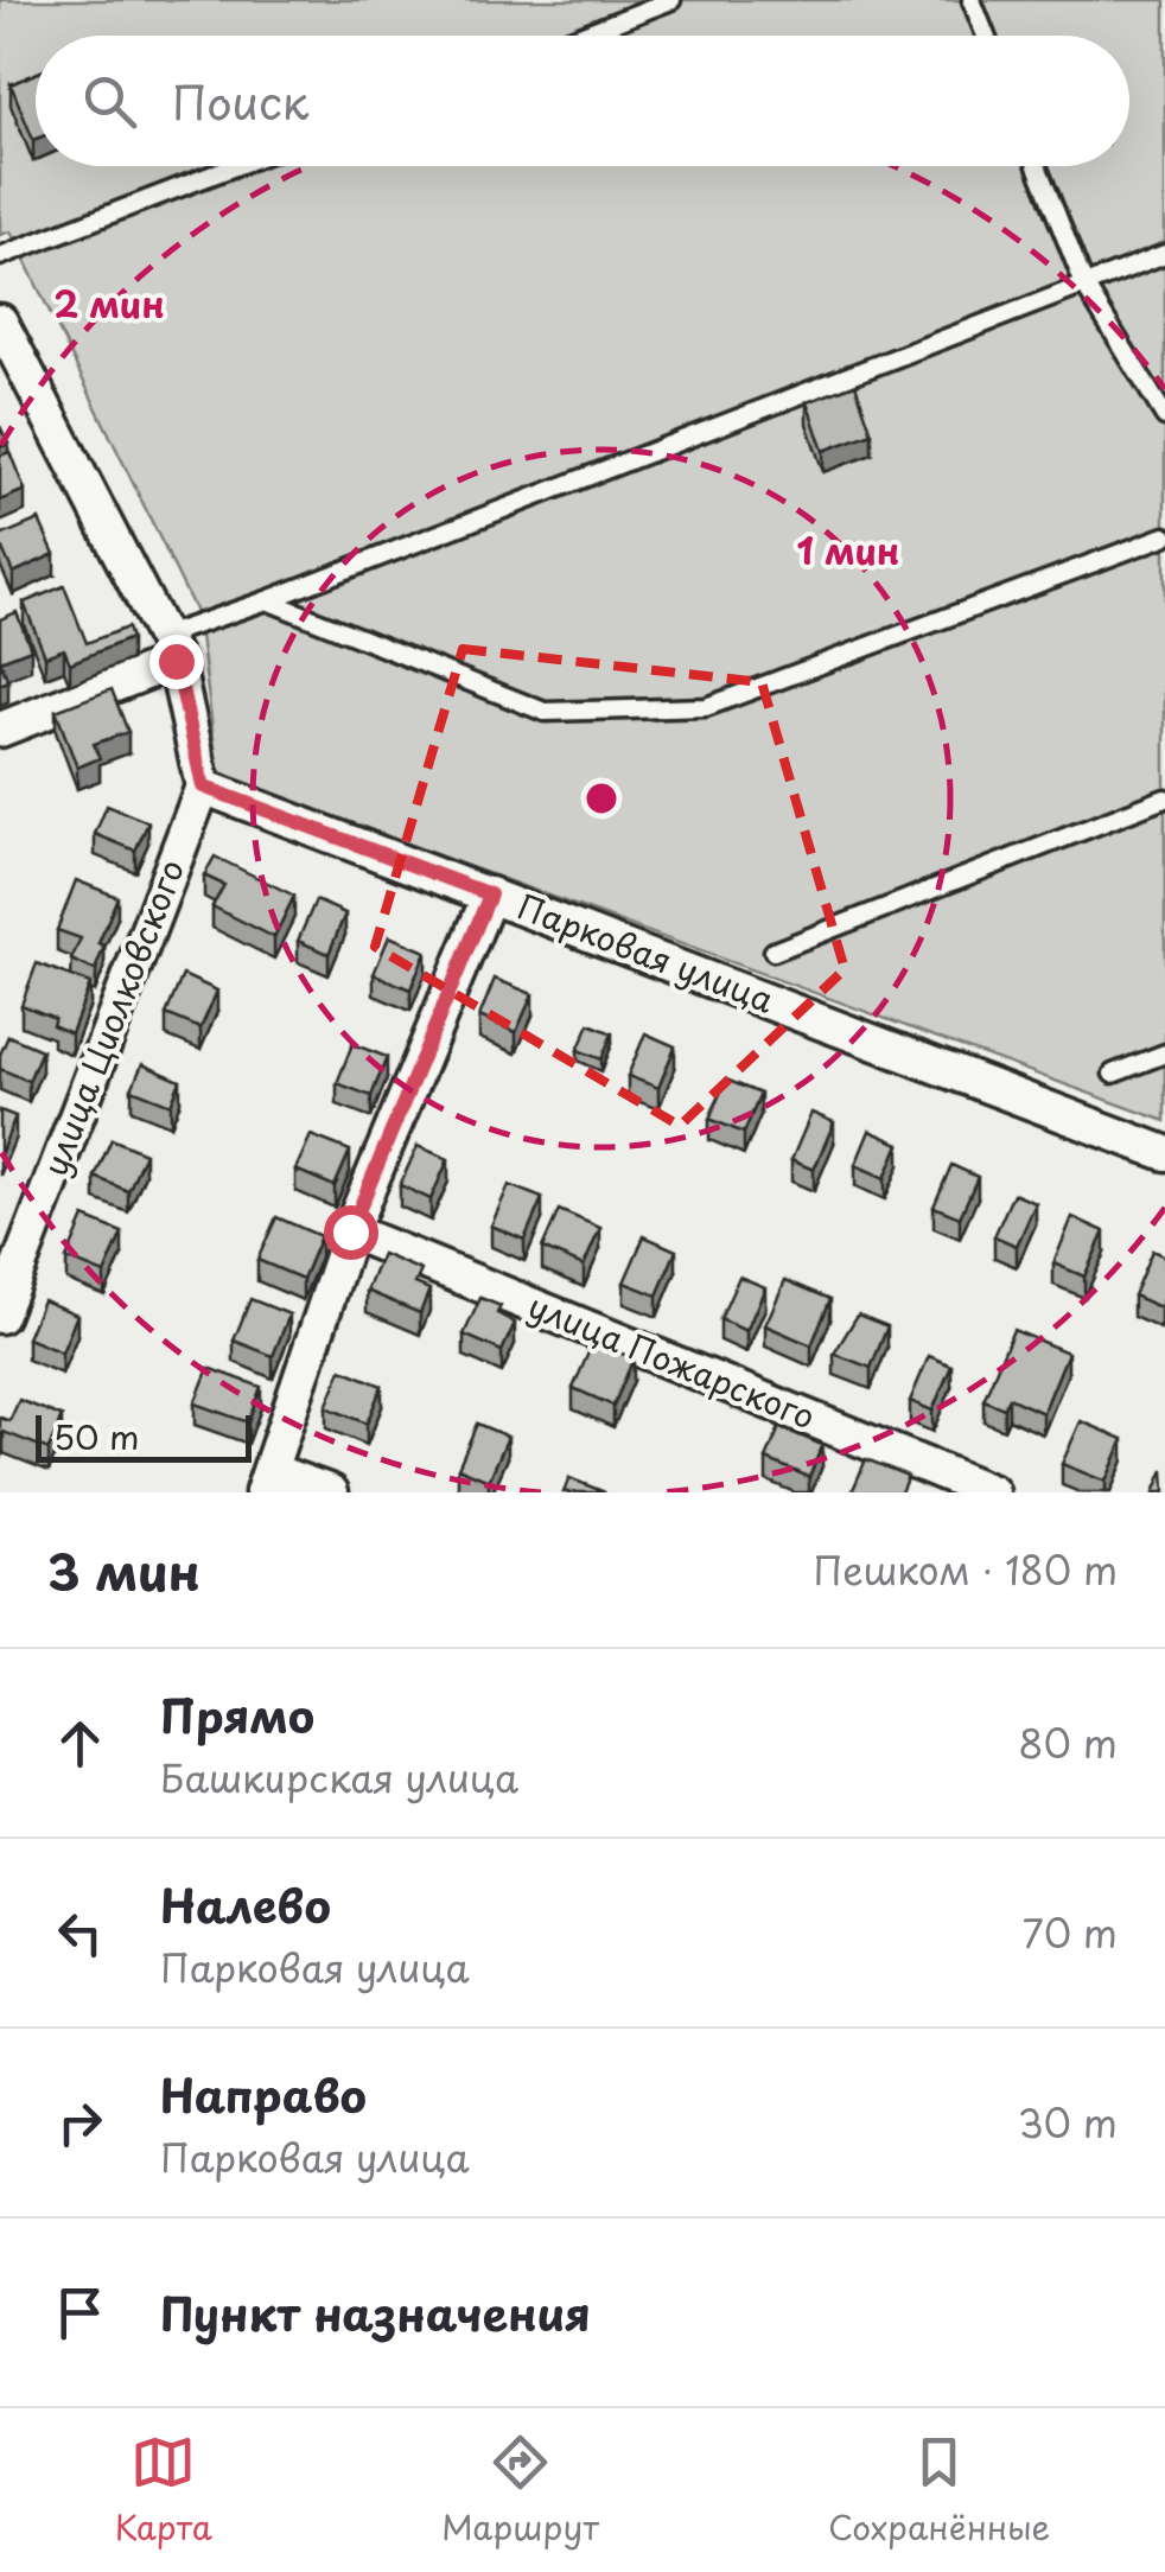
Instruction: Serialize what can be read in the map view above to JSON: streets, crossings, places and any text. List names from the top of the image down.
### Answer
{
  "streets": {
    "street": ["Парковая улица", "улица Циолковского", "улица Пожарского"]
  },
  "crossings": [
    ["Парковая улица", "улица Циолковского"]
  ],
  "scale_bar": "50 m",
  "page": {
    "search": "Поиск",
    "scale": "50 m",
    "heading": ["3 мин", "Пешком · 180 m"],
    "list": [
      ["Прямо", "Башкирская улица", "80 m"],
      ["Налево", "Парковая улица", "70 m"],
      ["Направо", "Парковая улица", "30 m"],
      "Пункт назначения"
    ],
    "nav": ["Карта", "Маршрут", "Сохранённые"]
  },
  "rings": ["2 мин", "1 мин"]
}
